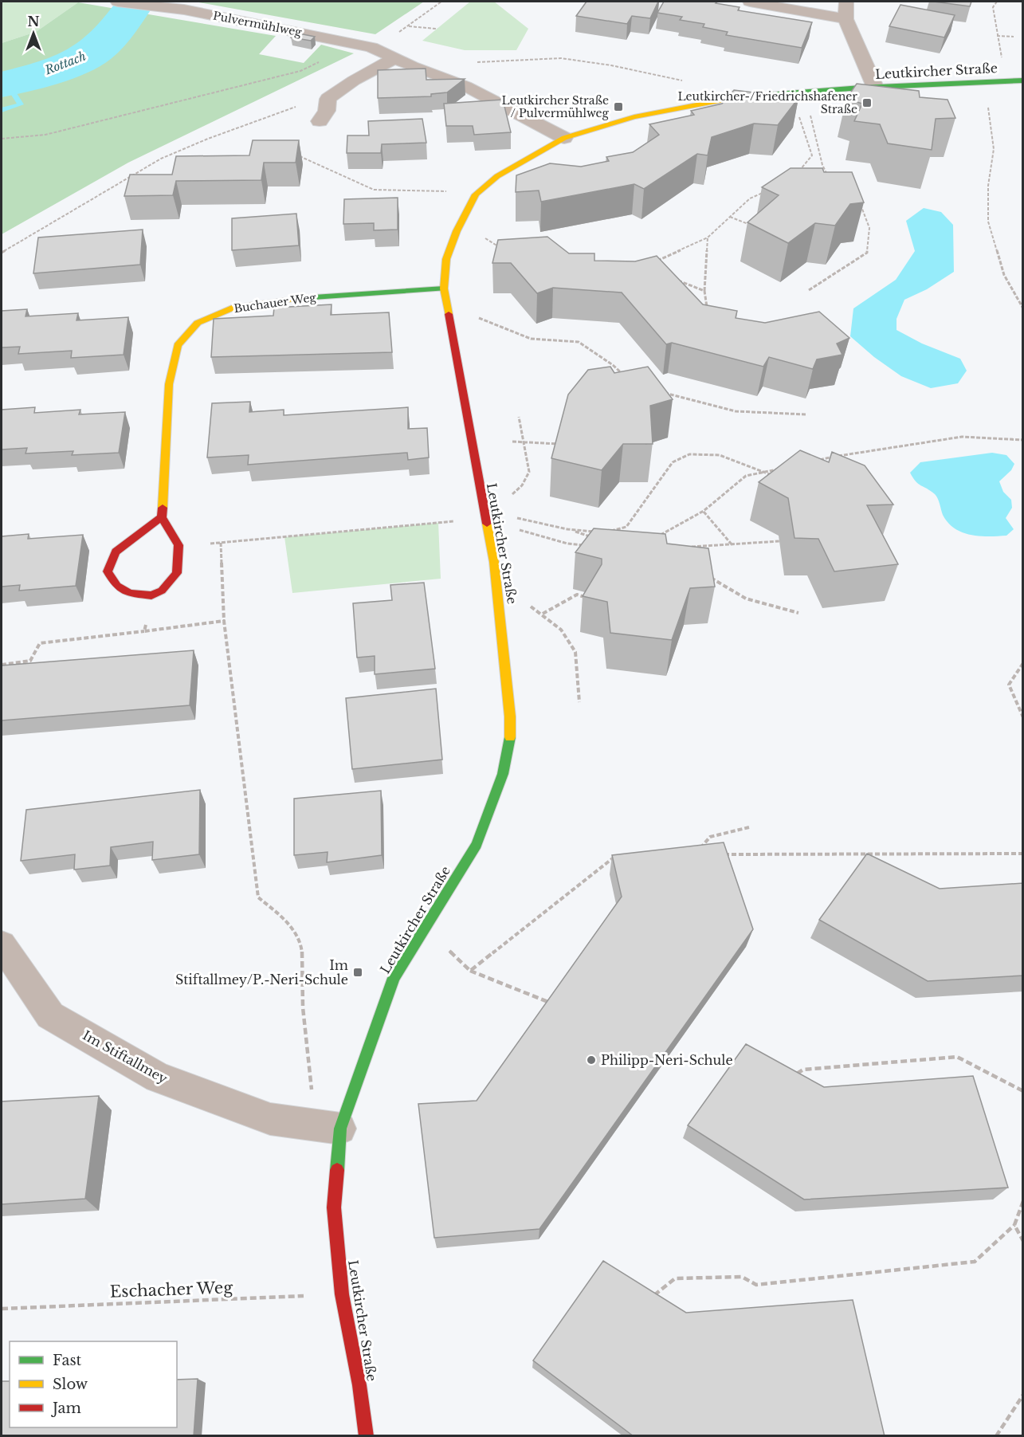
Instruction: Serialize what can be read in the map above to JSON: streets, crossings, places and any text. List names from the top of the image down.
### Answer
{
  "streets": {
    "street": [
      "Pulvermühlweg",
      "Leutkircher Straße",
      "Buchauer Weg",
      "Im Stiftallmey"
    ],
    "path": ["Eschacher Weg"]
  },
  "crossings": [
    ["Pulvermühlweg", "Leutkircher Straße"],
    ["Leutkircher Straße", "Buchauer Weg"],
    ["Leutkircher Straße", "Im Stiftallmey"],
    ["Leutkircher Straße", "Eschacher Weg"]
  ],
  "water": ["Rottach"],
  "places": {
    "transit": ["Leutkircher-/Friedrichshafener Straße", "Leutkircher Straße / Pulvermühlweg", "Im Stiftallmey/P.-Neri-Schule"],
    "other": ["Philipp-Neri-Schule"]
  },
  "legend": ["Fast", "Slow", "Jam"],
  "north": "top"
}
